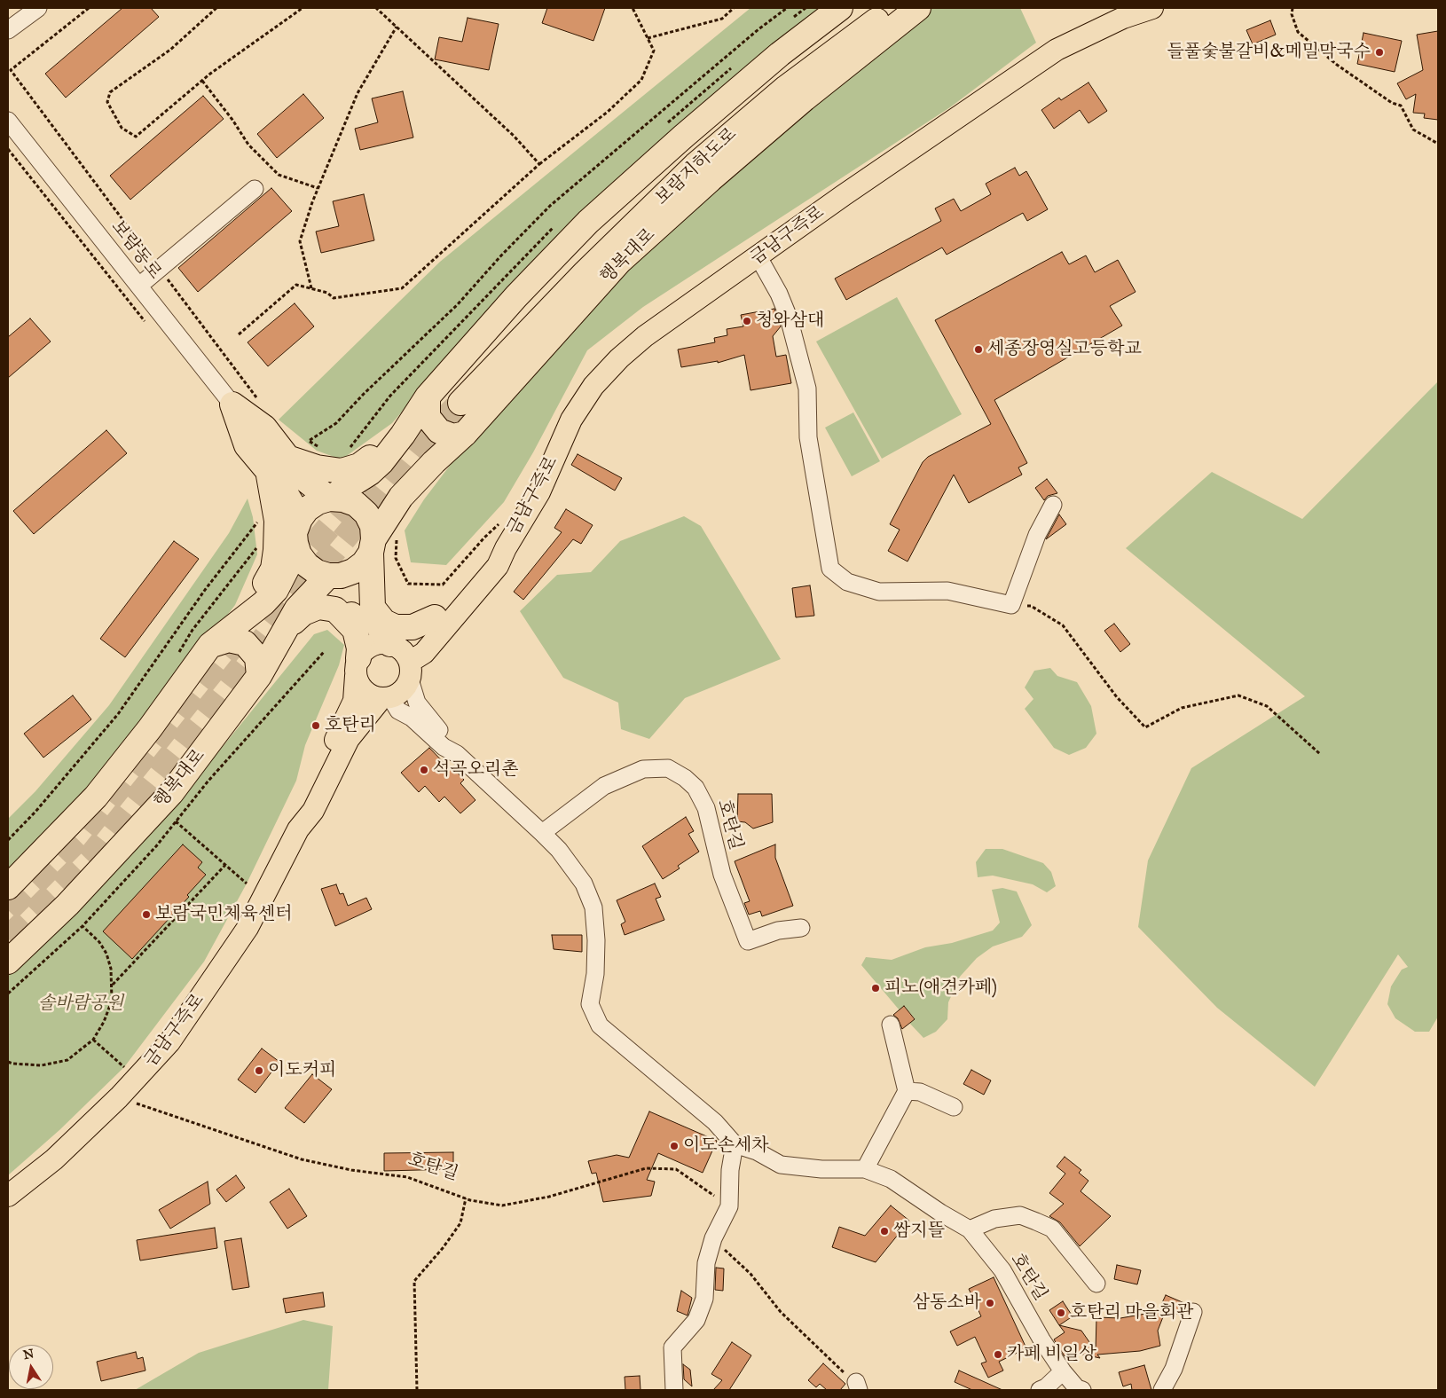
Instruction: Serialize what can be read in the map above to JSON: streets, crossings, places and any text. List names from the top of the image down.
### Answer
{
  "streets": {
    "highway": ["보람지하도로", "행복대로"],
    "main road": ["금남구즉로"],
    "street": ["보람동로", "호탄길"]
  },
  "crossings": [
    ["금남구즉로", "호탄길"]
  ],
  "parks": ["솔바람공원"],
  "places": [
    "들풀숯불갈비&메밀막국수",
    "청와삼대",
    "세종장영실고등학교",
    "호탄리",
    "석곡오리촌",
    "보람국민체육센터",
    "피노(애견카페)",
    "이도커피",
    "이도손세차",
    "쌈지뜰",
    "삼동소바",
    "호탄리 마을회관",
    "카페 비일상"
  ],
  "north": "top"
}
